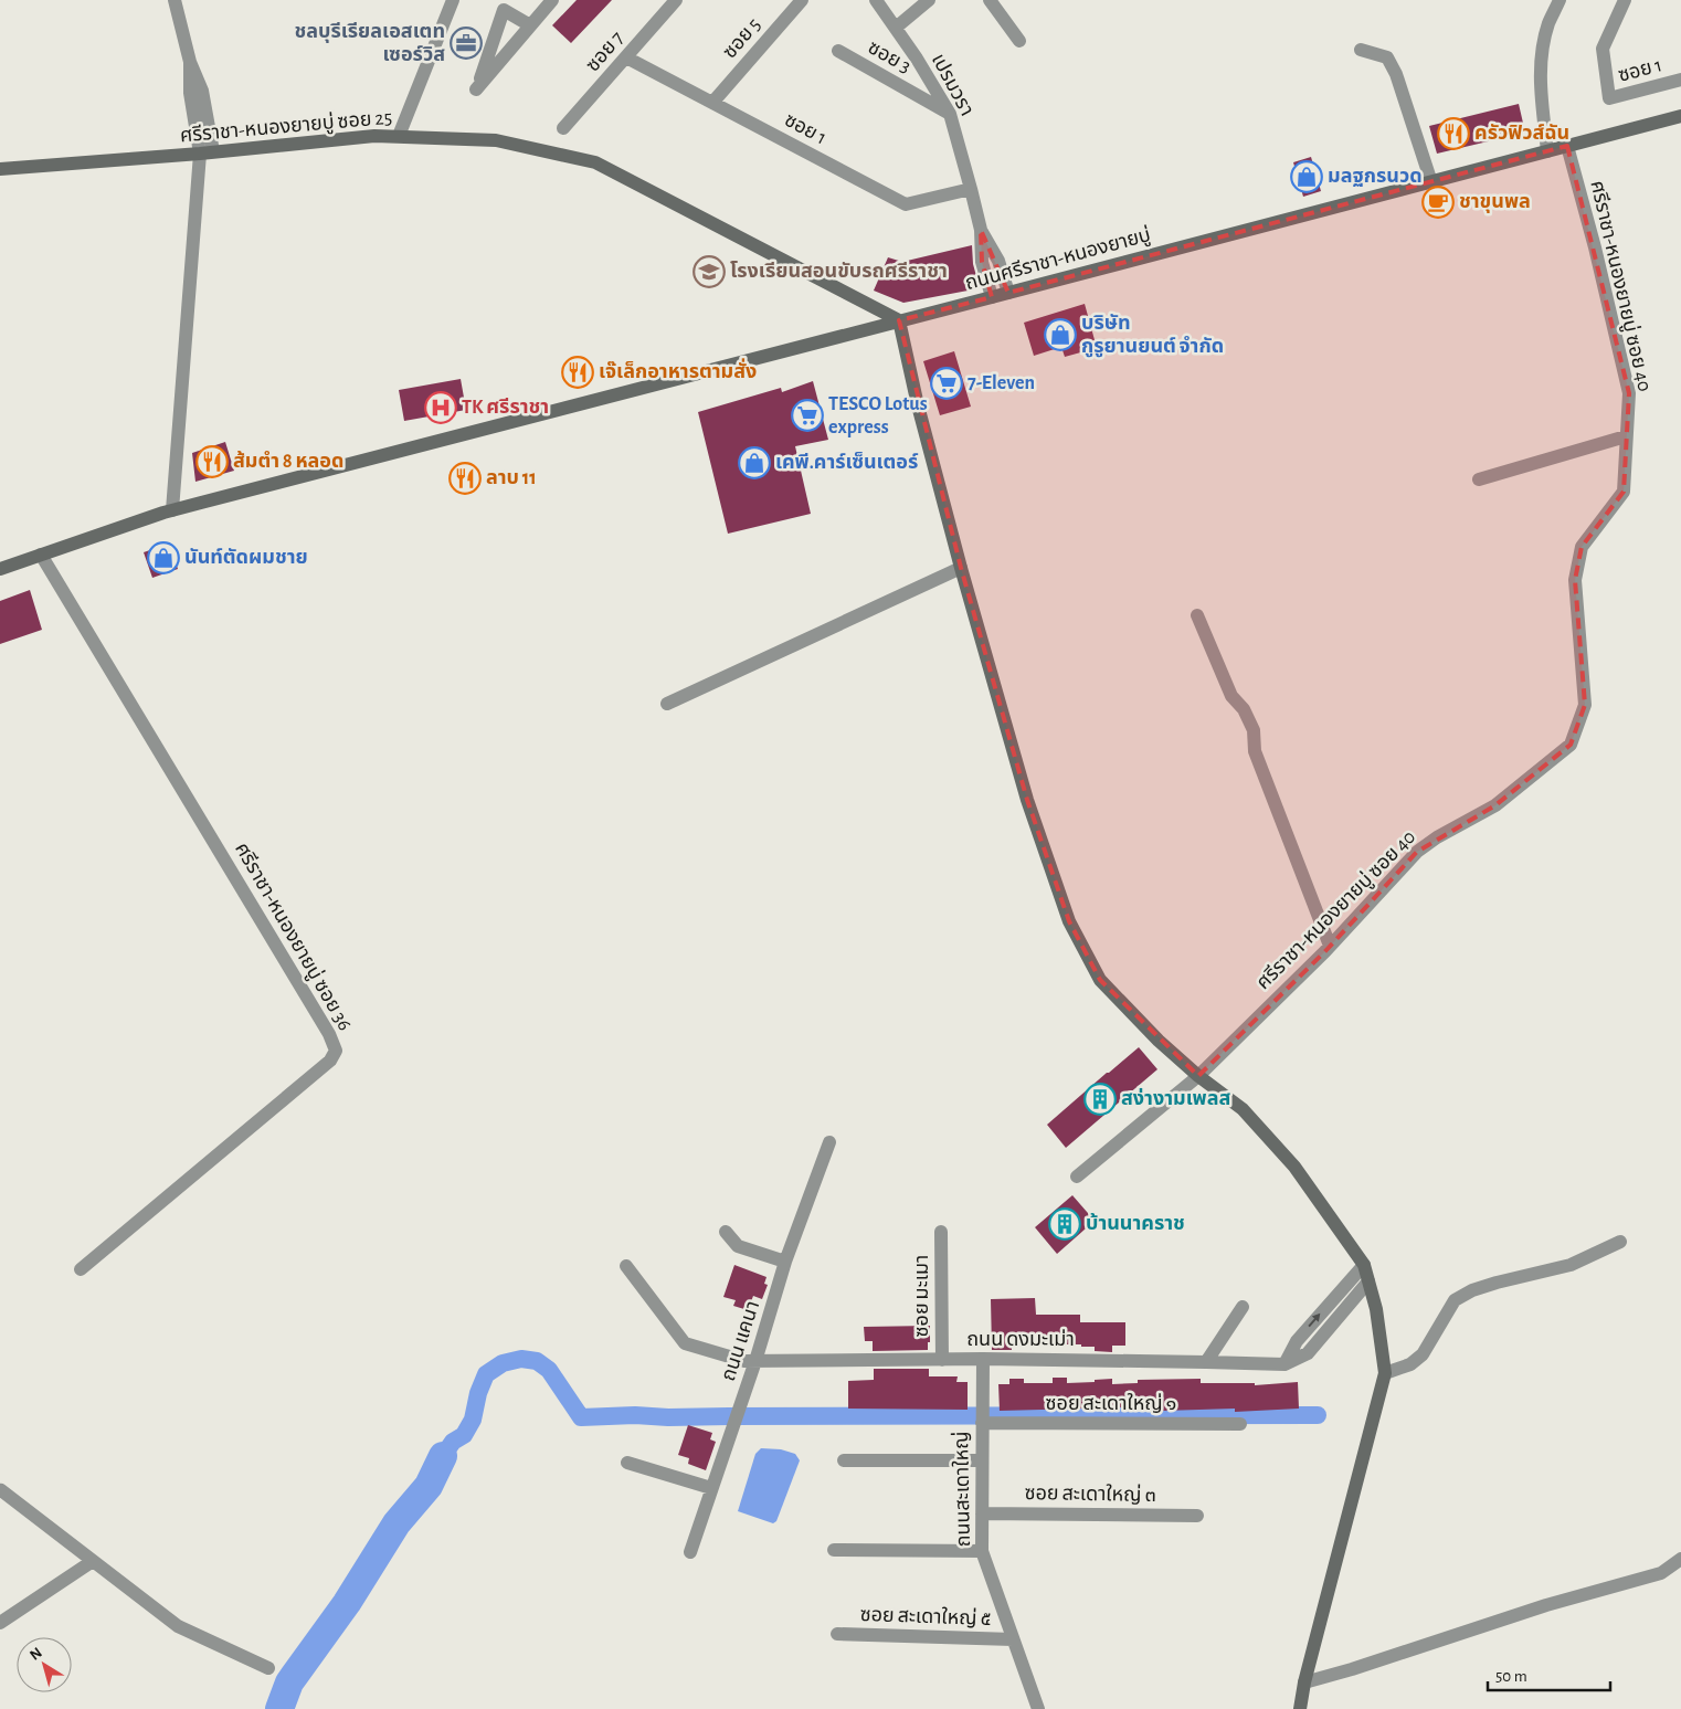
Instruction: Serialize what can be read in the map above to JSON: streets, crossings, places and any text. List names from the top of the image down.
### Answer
{
  "streets": {
    "street": [
      "ซอย 5",
      "ซอย 7",
      "ซอย 3",
      "ซอย 1",
      "เปรมวรา",
      "ศรีราชา-หนองยายบู่ ซอย 25",
      "ถนนศรีราชา-หนองยายบู่",
      "ศรีราชา-หนองยายบู่ ซอย 40",
      "ศรีราชา-หนองยายบู่ ซอย 36",
      "ซอย มะเมา",
      "ถนน ดงมะเม่า",
      "ถนน แคนา",
      "ซอย สะเดาใหญ่ ๑",
      "ถนนสะเดาใหญ่",
      "ซอย สะเดาใหญ่ ๓",
      "ซอย สะเดาใหญ่ ๕"
    ]
  },
  "crossings": [
    ["ซอย 5", "ซอย 1"],
    ["ซอย 7", "ซอย 1"],
    ["ซอย 3", "เปรมวรา"],
    ["ซอย 1", "เปรมวรา"],
    ["เปรมวรา", "ถนนศรีราชา-หนองยายบู่"],
    ["ศรีราชา-หนองยายบู่ ซอย 25", "ถนนศรีราชา-หนองยายบู่"],
    ["ถนนศรีราชา-หนองยายบู่", "ศรีราชา-หนองยายบู่ ซอย 40"],
    ["ถนนศรีราชา-หนองยายบู่", "ศรีราชา-หนองยายบู่ ซอย 36"],
    ["ซอย มะเมา", "ถนน ดงมะเม่า"],
    ["ถนน ดงมะเม่า", "ถนน แคนา"],
    ["ถนน ดงมะเม่า", "ถนนสะเดาใหญ่"],
    ["ซอย สะเดาใหญ่ ๑", "ถนนสะเดาใหญ่"],
    ["ถนนสะเดาใหญ่", "ซอย สะเดาใหญ่ ๓"],
    ["ถนนสะเดาใหญ่", "ซอย สะเดาใหญ่ ๕"]
  ],
  "places": {
    "office": ["ชลบุรีเรียลเอสเตท เซอร์วิส"],
    "restaurant": [
      "ครัวฟิวส์ฉัน",
      "เจ๊เล็กอาหารตามสั่ง",
      "ส้มตำ 8 หลอด",
      "ลาบ 11"
    ],
    "shop": [
      "มลฐกรนวด",
      "บริษัท กูรูยานยนต์ จำกัด",
      "เคพี.คาร์เซ็นเตอร์",
      "นันท์ตัดผมชาย"
    ],
    "cafe": ["ชาขุนพล"],
    "school or university": ["โรงเรียนสอนขับรถศรีราชา"],
    "supermarket": ["7-Eleven", "TESCO Lotus express"],
    "hospital": ["TK ศรีราชา"],
    "building": ["สง่างามเพลส", "บ้านนาคราช"]
  },
  "scale_bar": "50 m",
  "north": "top left"
}
